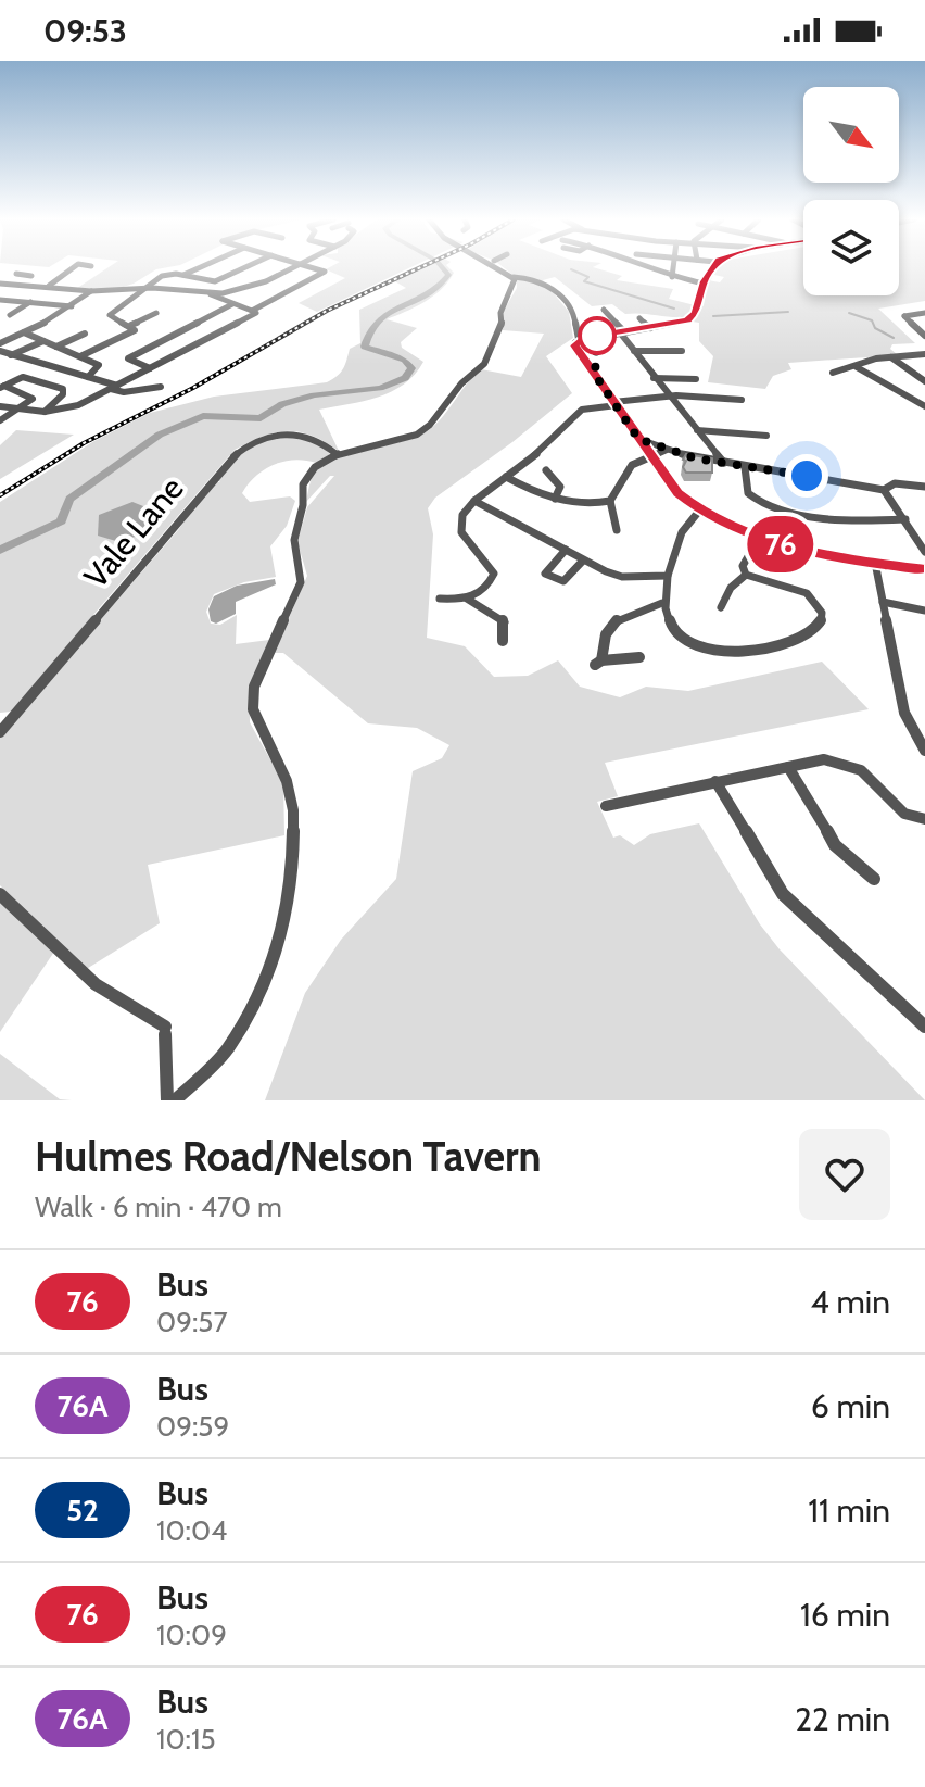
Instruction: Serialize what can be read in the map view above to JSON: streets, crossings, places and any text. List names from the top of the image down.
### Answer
{
  "streets": {
    "street": ["Vale Lane"]
  },
  "lines": ["bus line 76"],
  "north": "bottom right",
  "page": {
    "status": "09:53",
    "on_map": "76",
    "heading": ["Hulmes Road/Nelson Tavern", "Walk · 6 min · 470 m"],
    "list": [
      {
        "mark": "76",
        "name": "Bus",
        "note": "09:57",
        "value": "4 min"
      },
      {
        "mark": "76A",
        "name": "Bus",
        "note": "09:59",
        "value": "6 min"
      },
      {
        "mark": "52",
        "name": "Bus",
        "note": "10:04",
        "value": "11 min"
      },
      {
        "mark": "76",
        "name": "Bus",
        "note": "10:09",
        "value": "16 min"
      },
      {
        "mark": "76A",
        "name": "Bus",
        "note": "10:15",
        "value": "22 min"
      }
    ]
  }
}
